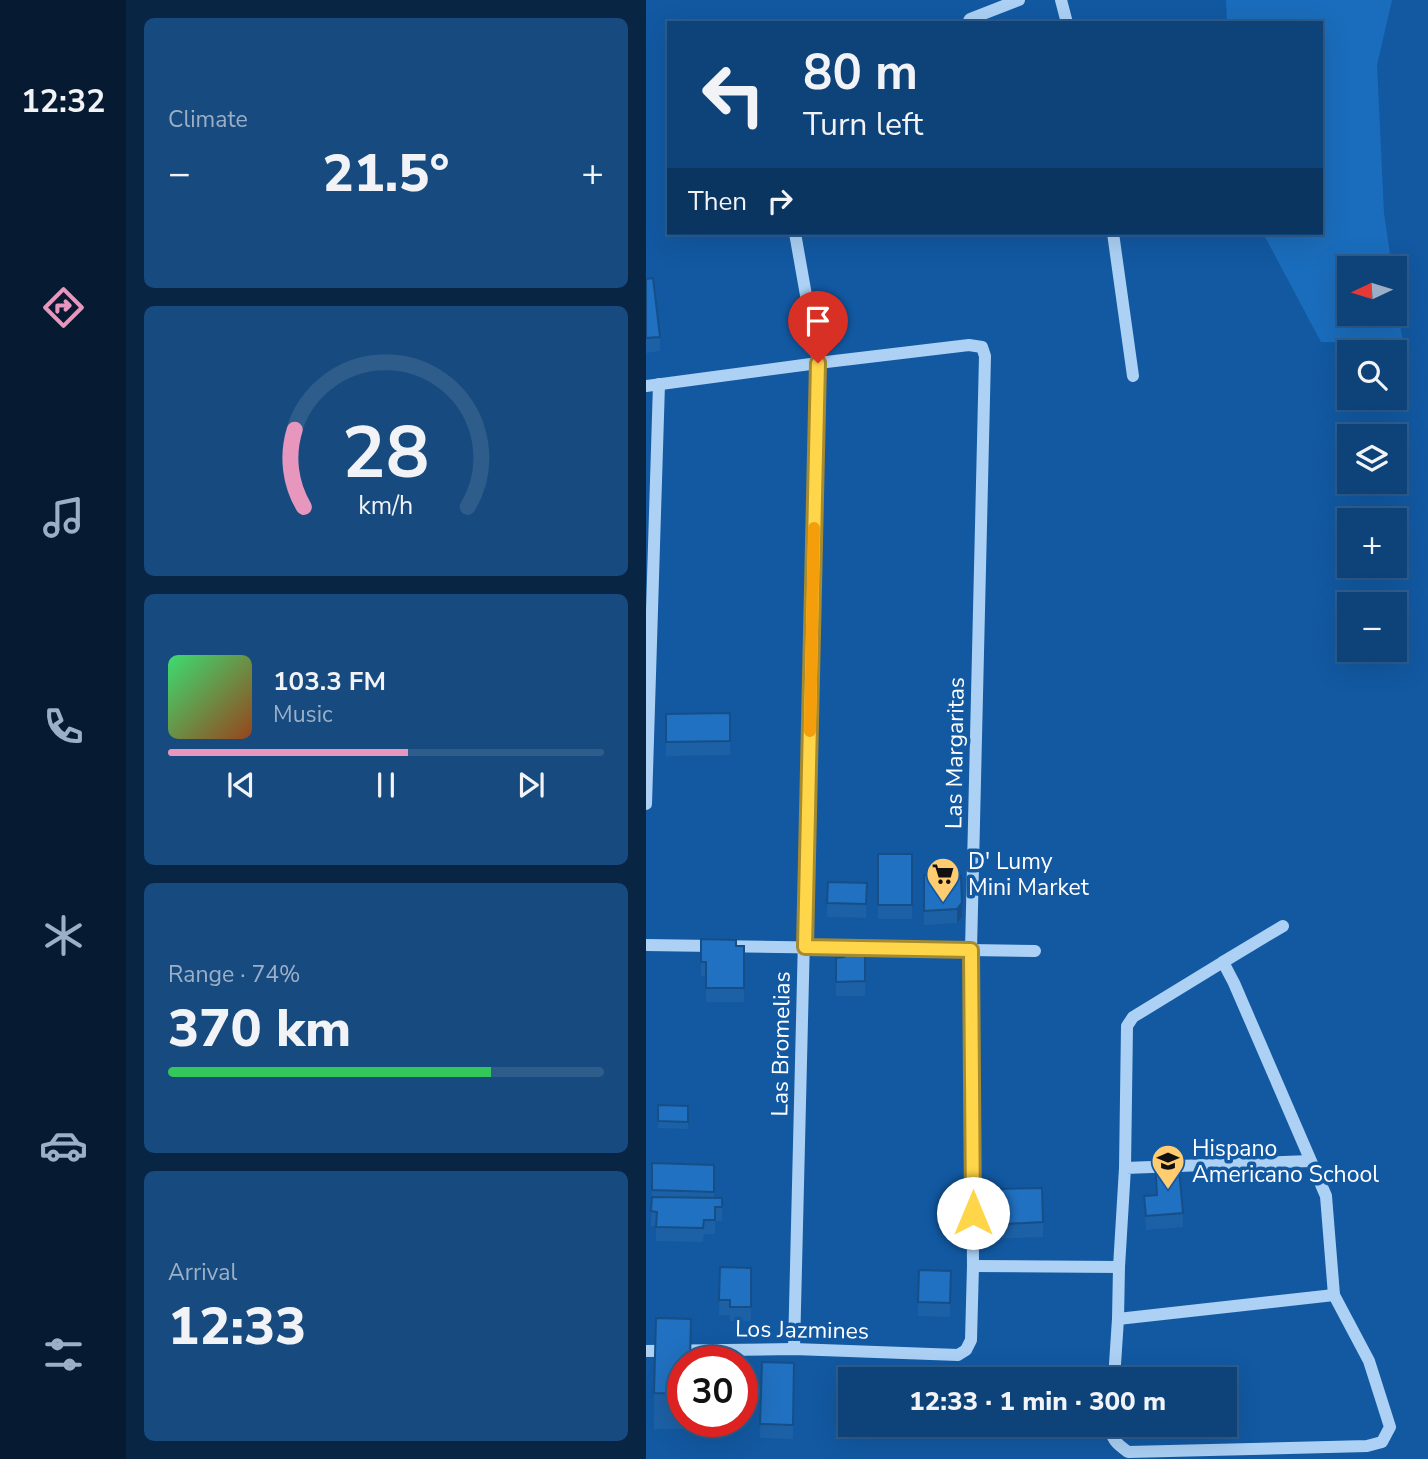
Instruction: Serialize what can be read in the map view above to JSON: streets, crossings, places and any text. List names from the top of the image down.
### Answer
{
  "streets": {
    "street": ["Las Margaritas", "Las Bromelias", "Los Jazmines"]
  },
  "crossings": [
    ["Las Margaritas", "Las Bromelias"],
    ["Las Margaritas", "Los Jazmines"],
    ["Las Bromelias", "Los Jazmines"]
  ],
  "places": {
    "supermarket": ["D' Lumy Mini Market"],
    "school or university": ["Hispano Americano School"]
  },
  "north": "left",
  "page": {
    "tabs": "12:32",
    "tile": [
      "Climate",
      ["Range · 74%", "370 km"],
      ["Arrival", "12:33"]
    ],
    "turn": ["80 m", "Turn left"],
    "heat": ["−", "21.5°", "+"],
    "then": "Then",
    "map_buttons": ["+", "−"],
    "song": ["103.3 FM", "Music"],
    "limit": "30",
    "trip": "12:33 · 1 min · 300 m",
    "gauge": ["28", "km/h"]
  }
}
